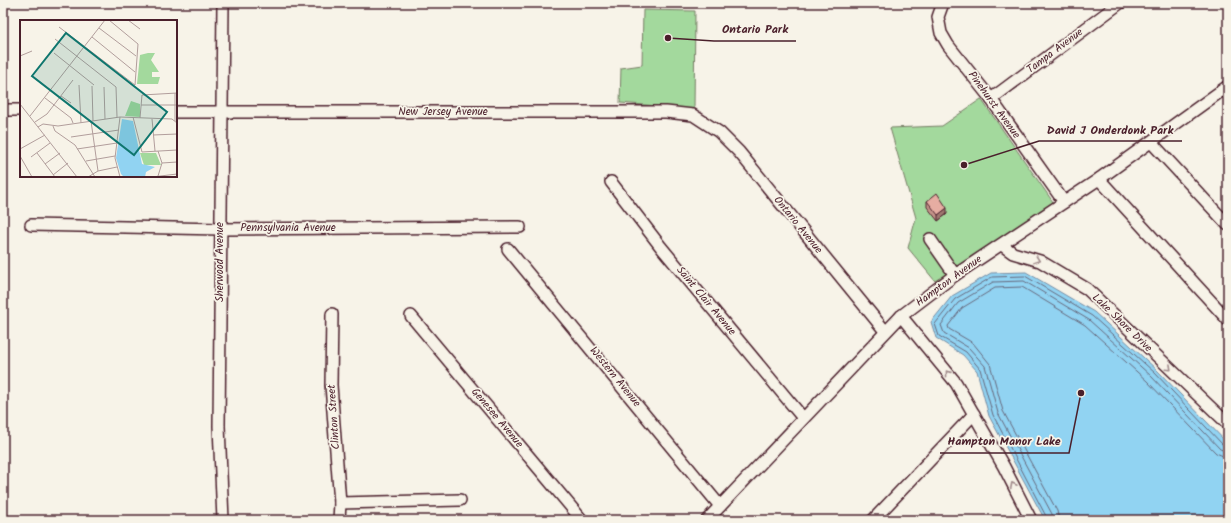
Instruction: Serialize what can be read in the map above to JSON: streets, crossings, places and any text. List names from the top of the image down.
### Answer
{
  "streets": {
    "street": [
      "Tampa Avenue",
      "Pinehurst Avenue",
      "New Jersey Avenue",
      "Ontario Avenue",
      "Pennsylvania Avenue",
      "Sherwood Avenue",
      "Hampton Avenue",
      "Saint Clair Avenue",
      "Lake Shore Drive",
      "Western Avenue",
      "Clinton Street",
      "Genesee Avenue"
    ]
  },
  "crossings": [
    ["Tampa Avenue", "Pinehurst Avenue"],
    ["Pinehurst Avenue", "Hampton Avenue"],
    ["New Jersey Avenue", "Ontario Avenue"],
    ["New Jersey Avenue", "Sherwood Avenue"],
    ["Ontario Avenue", "Hampton Avenue"],
    ["Pennsylvania Avenue", "Sherwood Avenue"],
    ["Hampton Avenue", "Saint Clair Avenue"],
    ["Hampton Avenue", "Lake Shore Drive"],
    ["Hampton Avenue", "Western Avenue"]
  ],
  "places": ["Ontario Park", "David J Onderdonk Park", "Hampton Manor Lake"]
}
